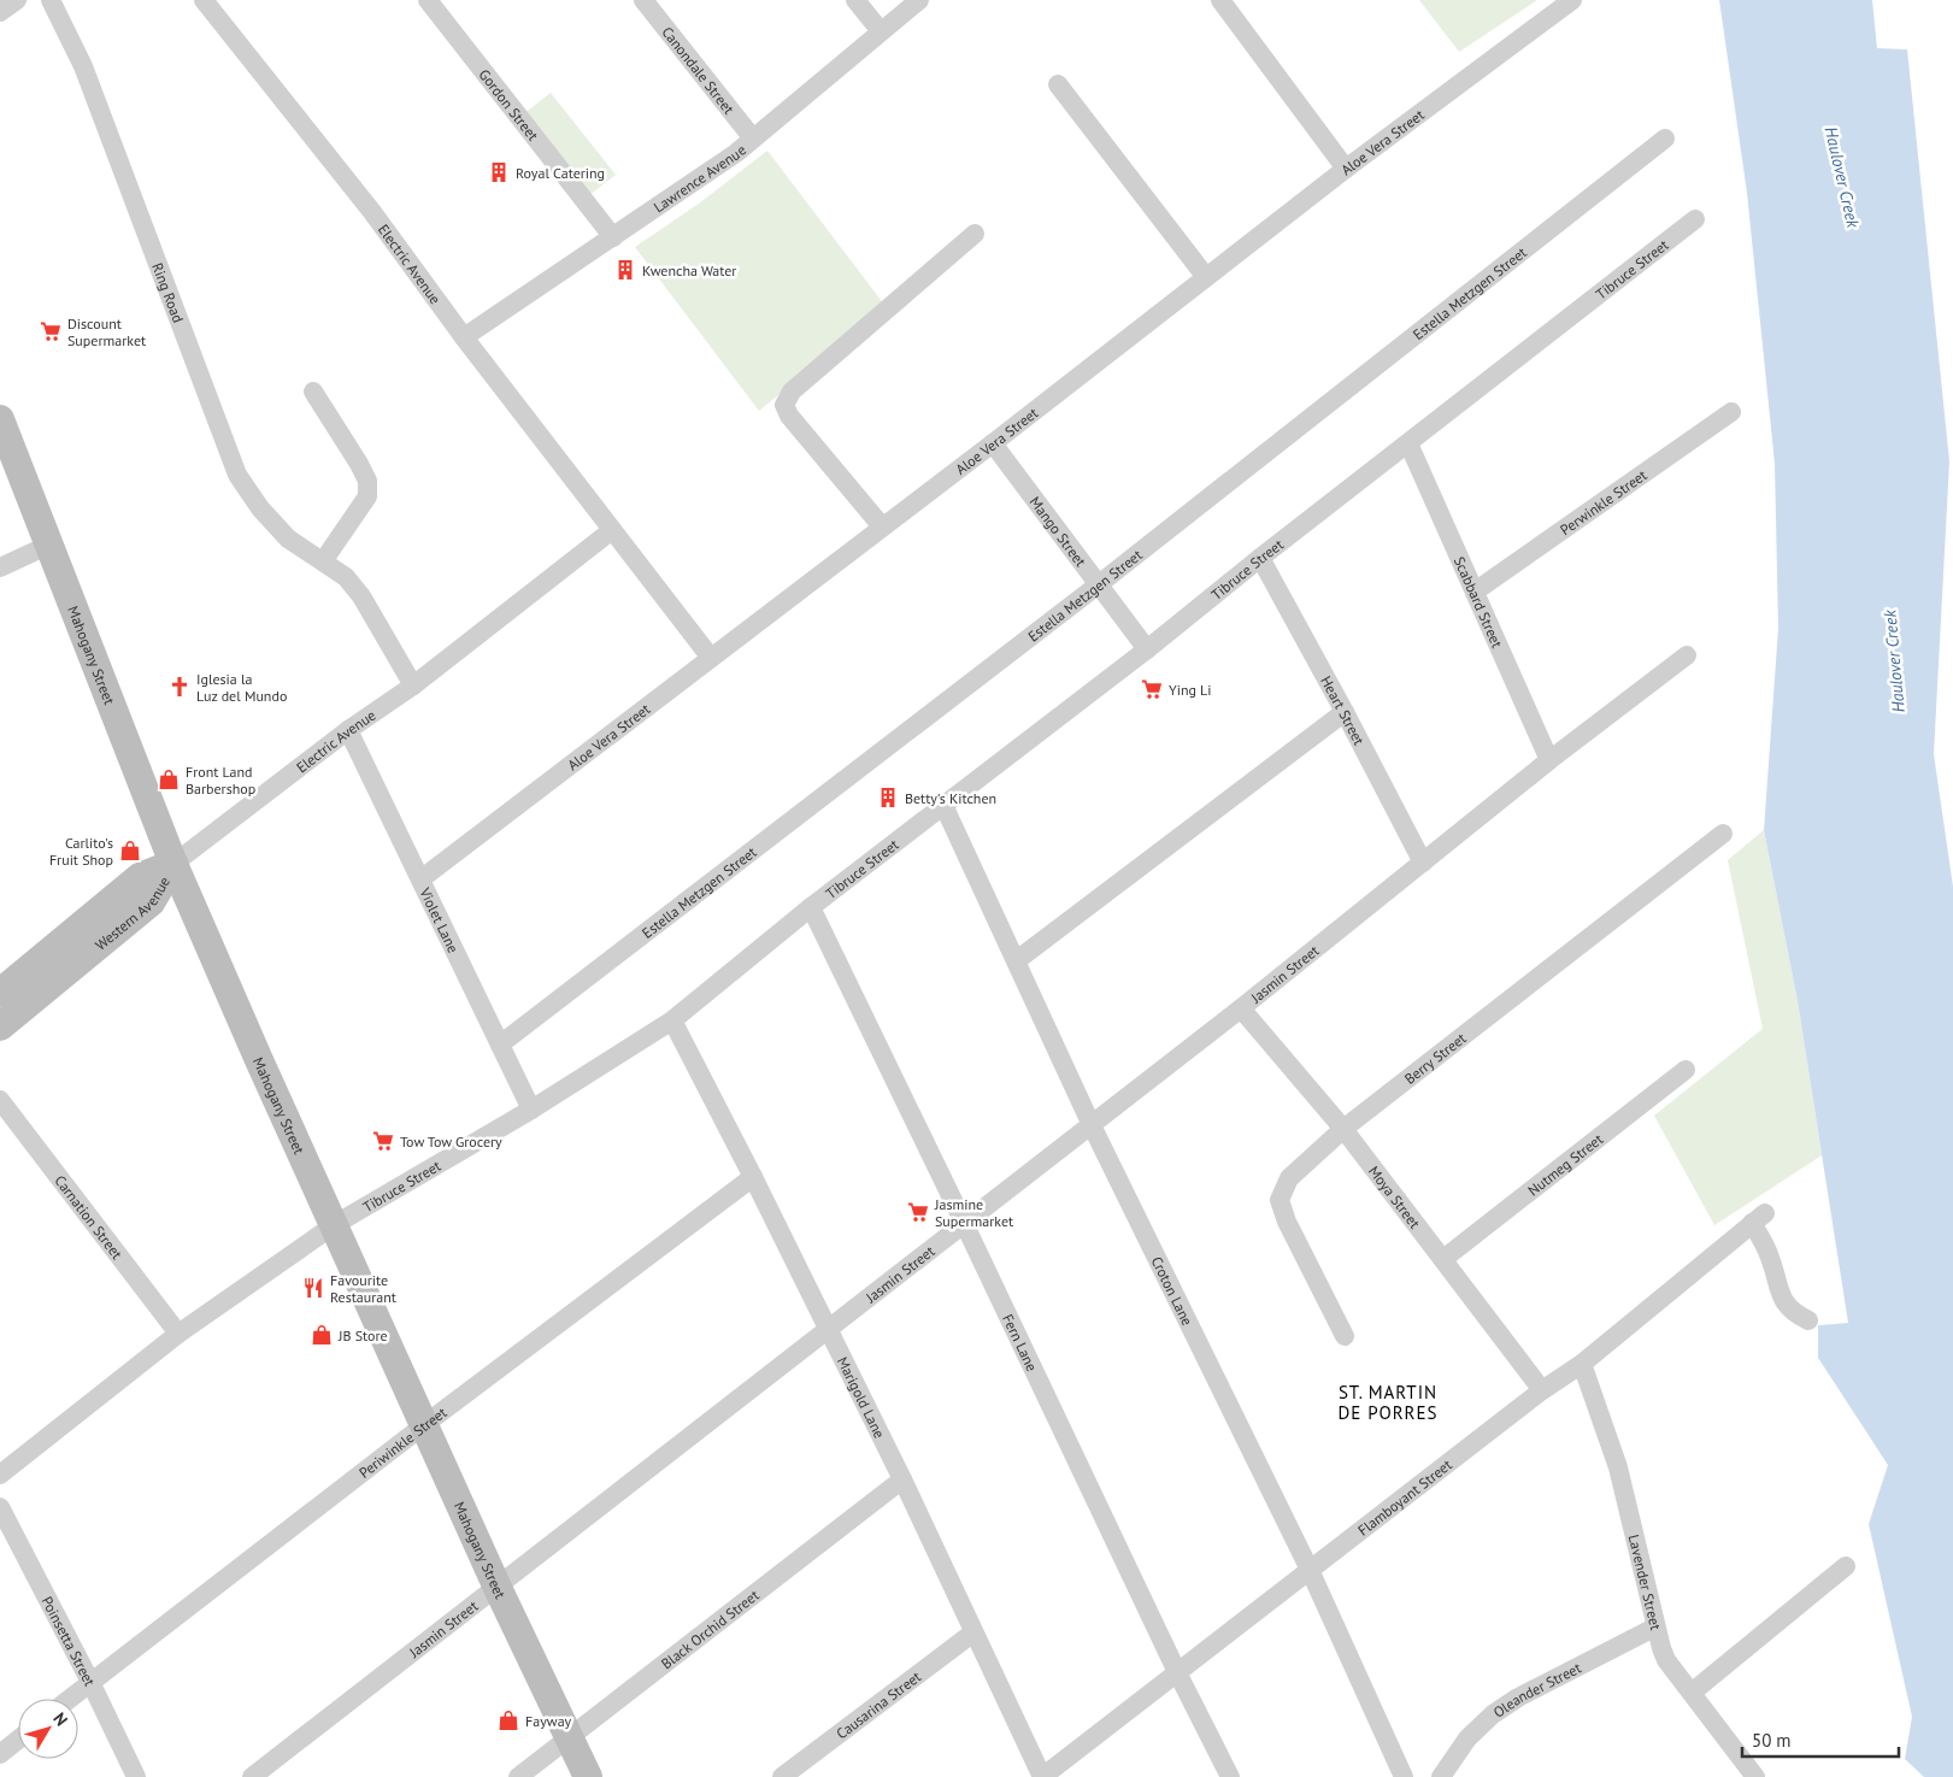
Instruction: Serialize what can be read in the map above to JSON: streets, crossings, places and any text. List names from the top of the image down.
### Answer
{
  "streets": {
    "street": [
      "Canondale Street",
      "Gordon Street",
      "Aloe Vera Street",
      "Lawrence Avenue",
      "Electric Avenue",
      "Tibruce Street",
      "Estella Metzgen Street",
      "Ring Road",
      "Perwinkle Street",
      "Mango Street",
      "Scabbard Street",
      "Mahogany Street",
      "Heart Street",
      "Western Avenue",
      "Violet Lane",
      "Jasmin Street",
      "Berry Street",
      "Nutmeg Street",
      "Moya Street",
      "Carnation Street",
      "Croton Lane",
      "Fern Lane",
      "Marigold Lane",
      "Periwinkle Street",
      "Flamboyant Street",
      "Lavender Street",
      "Black Orchid Street",
      "Poinsetta Street",
      "Oleander Street",
      "Causarina Street"
    ]
  },
  "crossings": [
    ["Canondale Street", "Lawrence Avenue"],
    ["Gordon Street", "Lawrence Avenue"],
    ["Aloe Vera Street", "Electric Avenue"],
    ["Aloe Vera Street", "Mango Street"],
    ["Aloe Vera Street", "Violet Lane"],
    ["Lawrence Avenue", "Electric Avenue"],
    ["Electric Avenue", "Ring Road"],
    ["Electric Avenue", "Mahogany Street"],
    ["Electric Avenue", "Western Avenue"],
    ["Electric Avenue", "Violet Lane"],
    ["Tibruce Street", "Mango Street"],
    ["Tibruce Street", "Scabbard Street"],
    ["Tibruce Street", "Mahogany Street"],
    ["Tibruce Street", "Heart Street"],
    ["Tibruce Street", "Violet Lane"],
    ["Tibruce Street", "Carnation Street"],
    ["Tibruce Street", "Croton Lane"],
    ["Tibruce Street", "Fern Lane"],
    ["Tibruce Street", "Marigold Lane"],
    ["Estella Metzgen Street", "Mango Street"],
    ["Estella Metzgen Street", "Violet Lane"],
    ["Perwinkle Street", "Scabbard Street"],
    ["Scabbard Street", "Jasmin Street"],
    ["Mahogany Street", "Western Avenue"],
    ["Mahogany Street", "Jasmin Street"],
    ["Mahogany Street", "Periwinkle Street"],
    ["Mahogany Street", "Black Orchid Street"],
    ["Heart Street", "Jasmin Street"],
    ["Jasmin Street", "Moya Street"],
    ["Jasmin Street", "Croton Lane"],
    ["Jasmin Street", "Fern Lane"],
    ["Jasmin Street", "Marigold Lane"],
    ["Berry Street", "Moya Street"],
    ["Nutmeg Street", "Moya Street"],
    ["Moya Street", "Flamboyant Street"],
    ["Croton Lane", "Flamboyant Street"],
    ["Fern Lane", "Flamboyant Street"],
    ["Marigold Lane", "Periwinkle Street"],
    ["Marigold Lane", "Flamboyant Street"],
    ["Marigold Lane", "Black Orchid Street"],
    ["Marigold Lane", "Causarina Street"],
    ["Periwinkle Street", "Poinsetta Street"],
    ["Flamboyant Street", "Lavender Street"],
    ["Lavender Street", "Oleander Street"]
  ],
  "districts": ["ST. MARTIN DE PORRES"],
  "water": ["Haulover Creek"],
  "places": {
    "building": ["Royal Catering", "Kwencha Water", "Betty's Kitchen"],
    "supermarket": [
      "Discount Supermarket",
      "Ying Li",
      "Tow Tow Grocery",
      "Jasmine Supermarket"
    ],
    "church": ["Iglesia la Luz del Mundo"],
    "shop": [
      "Front Land Barbershop",
      "Carlito's Fruit Shop",
      "JB Store",
      "Fayway"
    ],
    "restaurant": ["Favourite Restaurant"]
  },
  "scale_bar": "50 m",
  "north": "top right"
}
